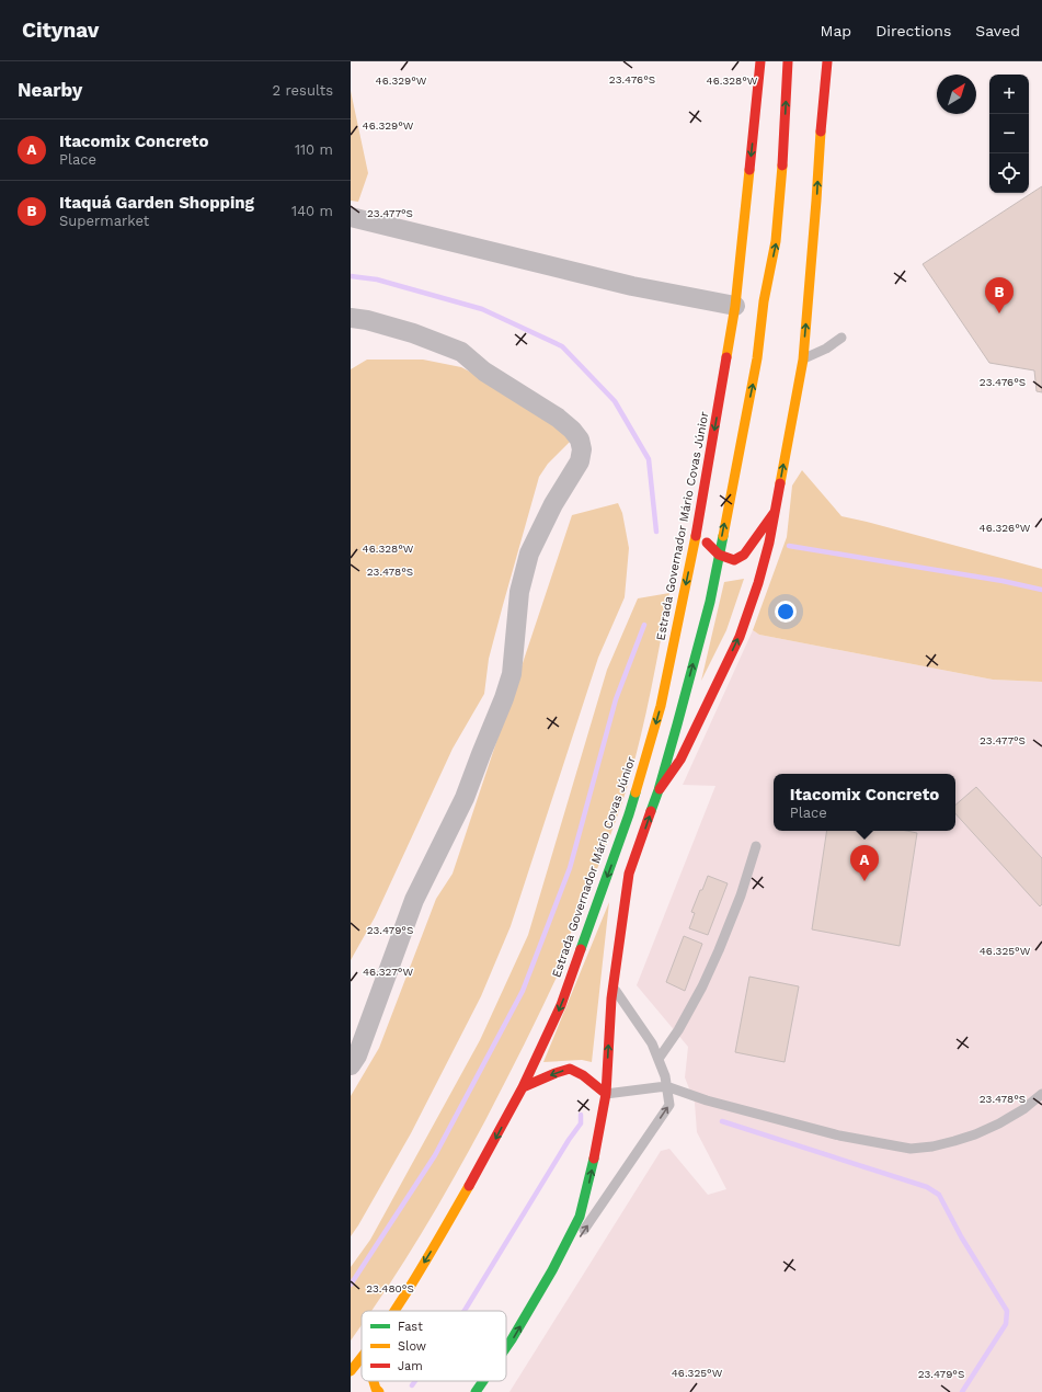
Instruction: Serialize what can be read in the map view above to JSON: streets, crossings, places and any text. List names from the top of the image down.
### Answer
{
  "streets": {
    "main road": ["Estrada Governador Mário Covas Júnior"]
  },
  "legend": ["Fast", "Slow", "Jam"],
  "north": "top right",
  "page": {
    "header": "Citynav",
    "nav": ["Map", "Directions", "Saved"],
    "heading": ["Nearby", "2 results"],
    "map_buttons": ["+", "−"],
    "list": [
      {
        "mark": "A",
        "name": "Itacomix Concreto",
        "note": "Place",
        "value": "110 m"
      },
      {
        "mark": "B",
        "name": "Itaquá Garden Shopping",
        "note": "Supermarket",
        "value": "140 m"
      }
    ],
    "pins": ["B", "A"],
    "popup": ["Itacomix Concreto", "Place"]
  },
  "coordinates": [
    "23.476°S",
    "46.328°W",
    "46.329°W",
    "23.477°S",
    "46.326°W",
    "23.478°S",
    "23.479°S",
    "46.325°W",
    "46.327°W",
    "23.480°S"
  ]
}
